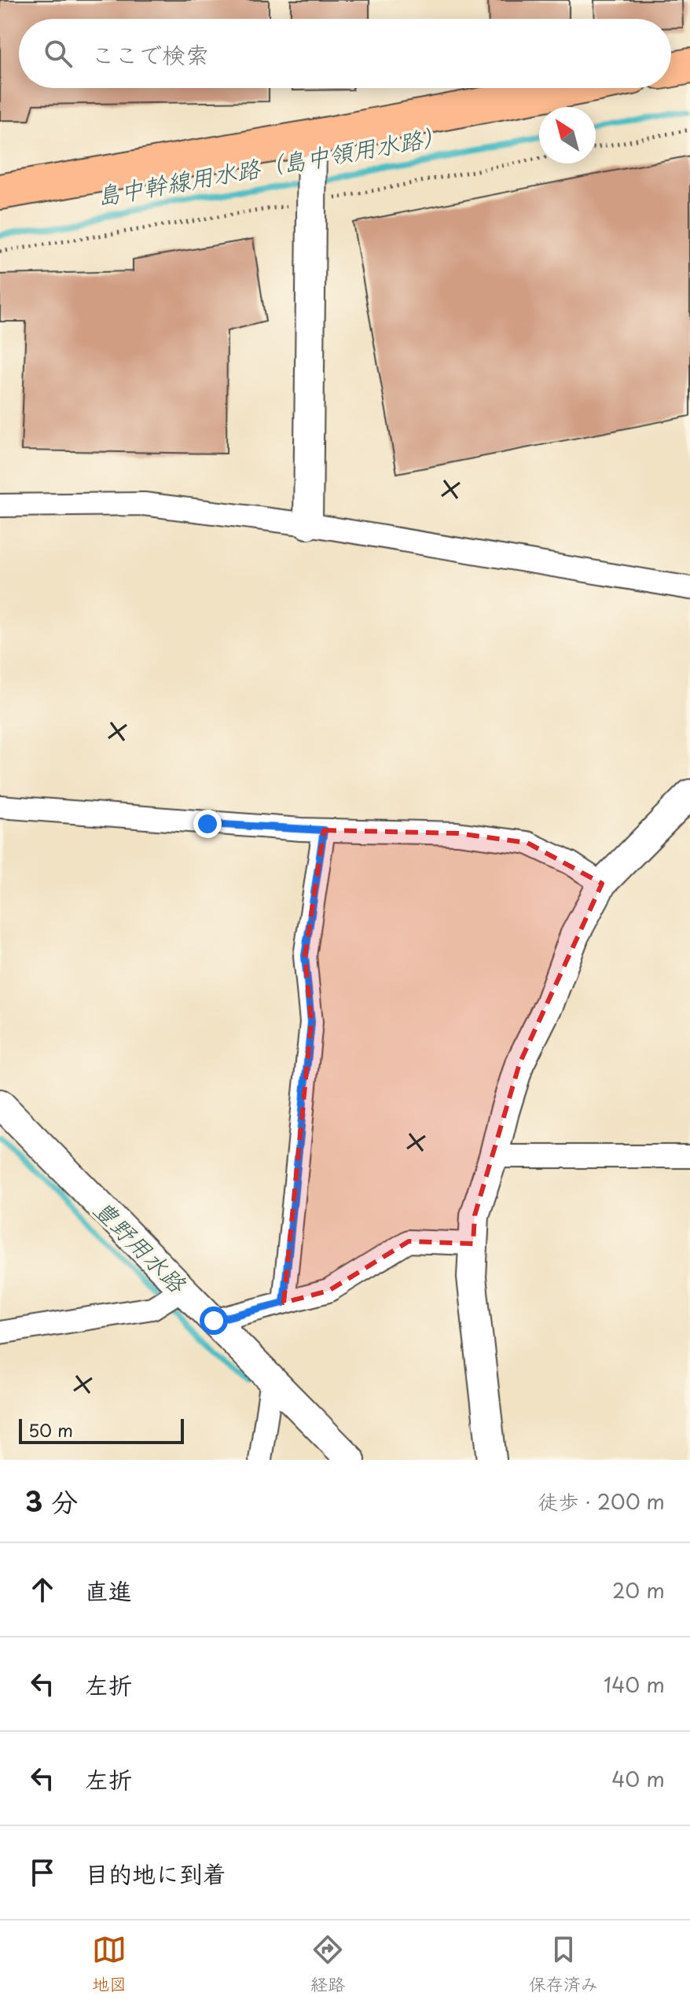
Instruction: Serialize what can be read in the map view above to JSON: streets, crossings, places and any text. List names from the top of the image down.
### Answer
{
  "water": ["島中幹線用水路（島中領用水路）", "豊野用水路"],
  "scale_bar": "50 m",
  "north": "top left",
  "page": {
    "search": "ここで検索",
    "scale": "50 m",
    "heading": ["3 分", "徒歩 · 200 m"],
    "list": [
      ["直進", "20 m"],
      ["左折", "140 m"],
      ["左折", "40 m"],
      "目的地に到着"
    ],
    "nav": ["地図", "経路", "保存済み"]
  }
}
